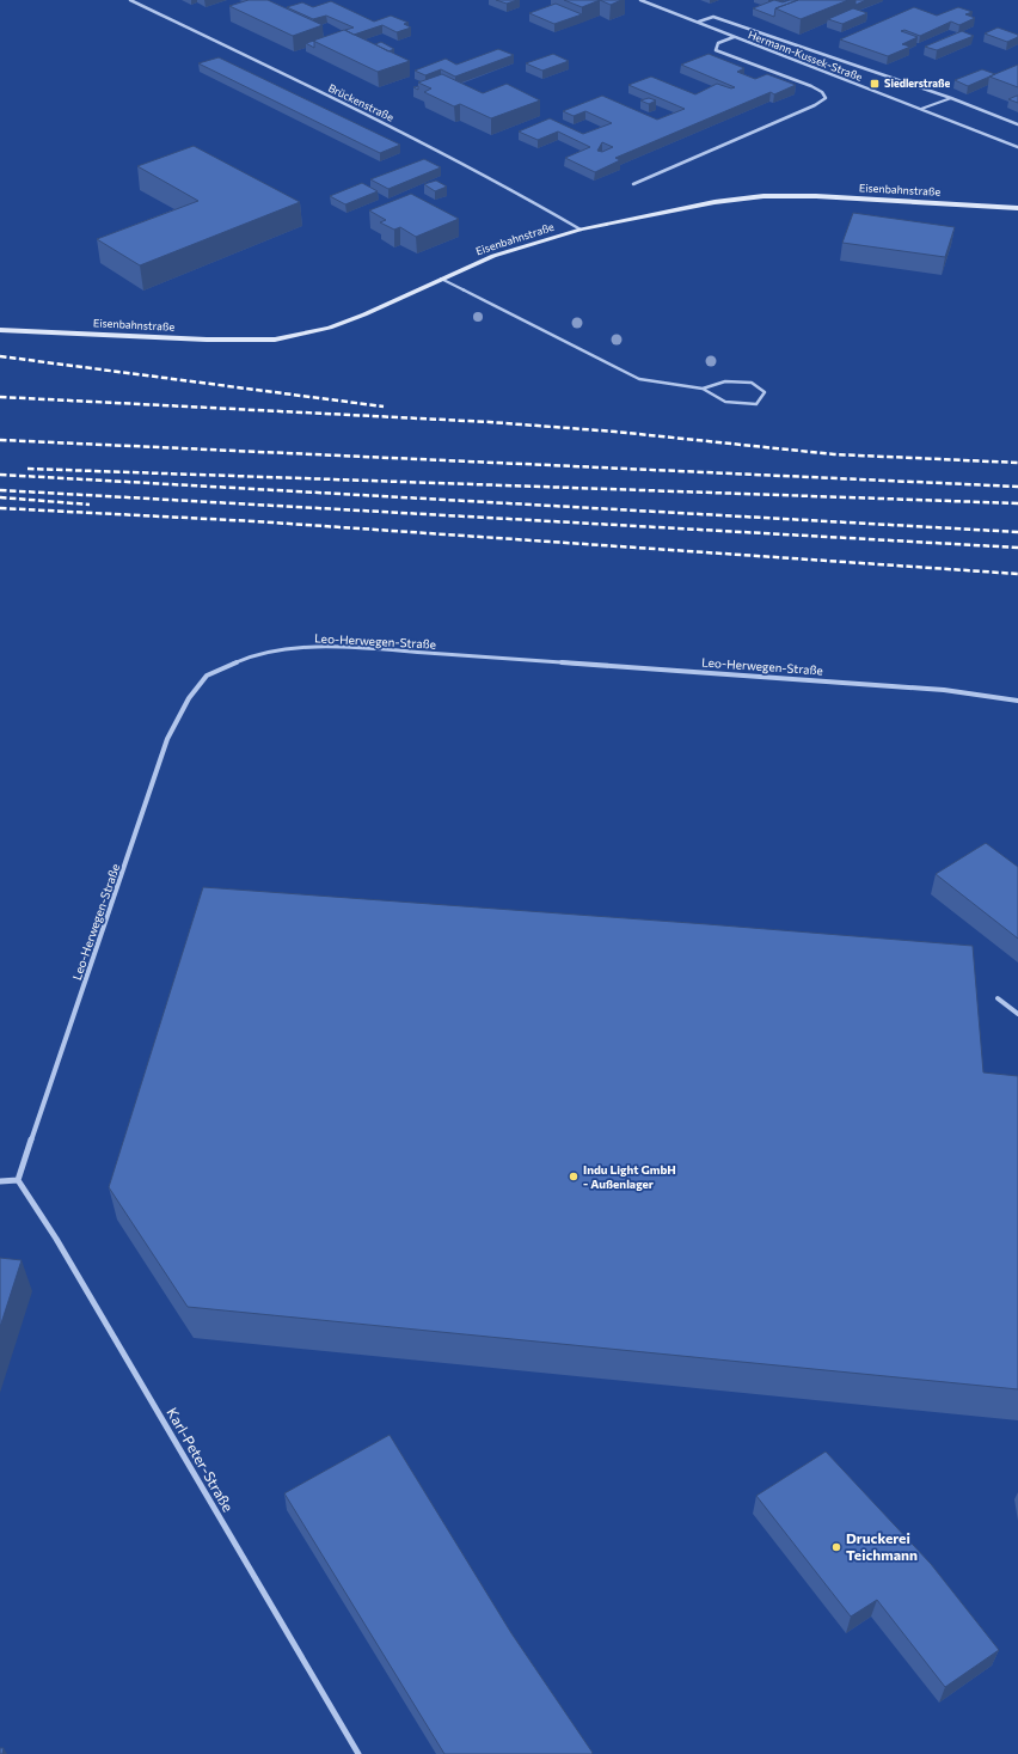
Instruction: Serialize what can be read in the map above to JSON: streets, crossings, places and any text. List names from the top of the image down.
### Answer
{
  "streets": {
    "street": [
      "Hermann-Kussek-Straße",
      "Brückenstraße",
      "Eisenbahnstraße",
      "Leo-Herwegen-Straße",
      "Karl-Peter-Straße"
    ]
  },
  "crossings": [
    ["Brückenstraße", "Eisenbahnstraße"],
    ["Leo-Herwegen-Straße", "Karl-Peter-Straße"]
  ],
  "places": {
    "transit": ["Siedlerstraße"],
    "other": ["Indu Light GmbH - Außenlager", "Druckerei Teichmann"]
  }
}
